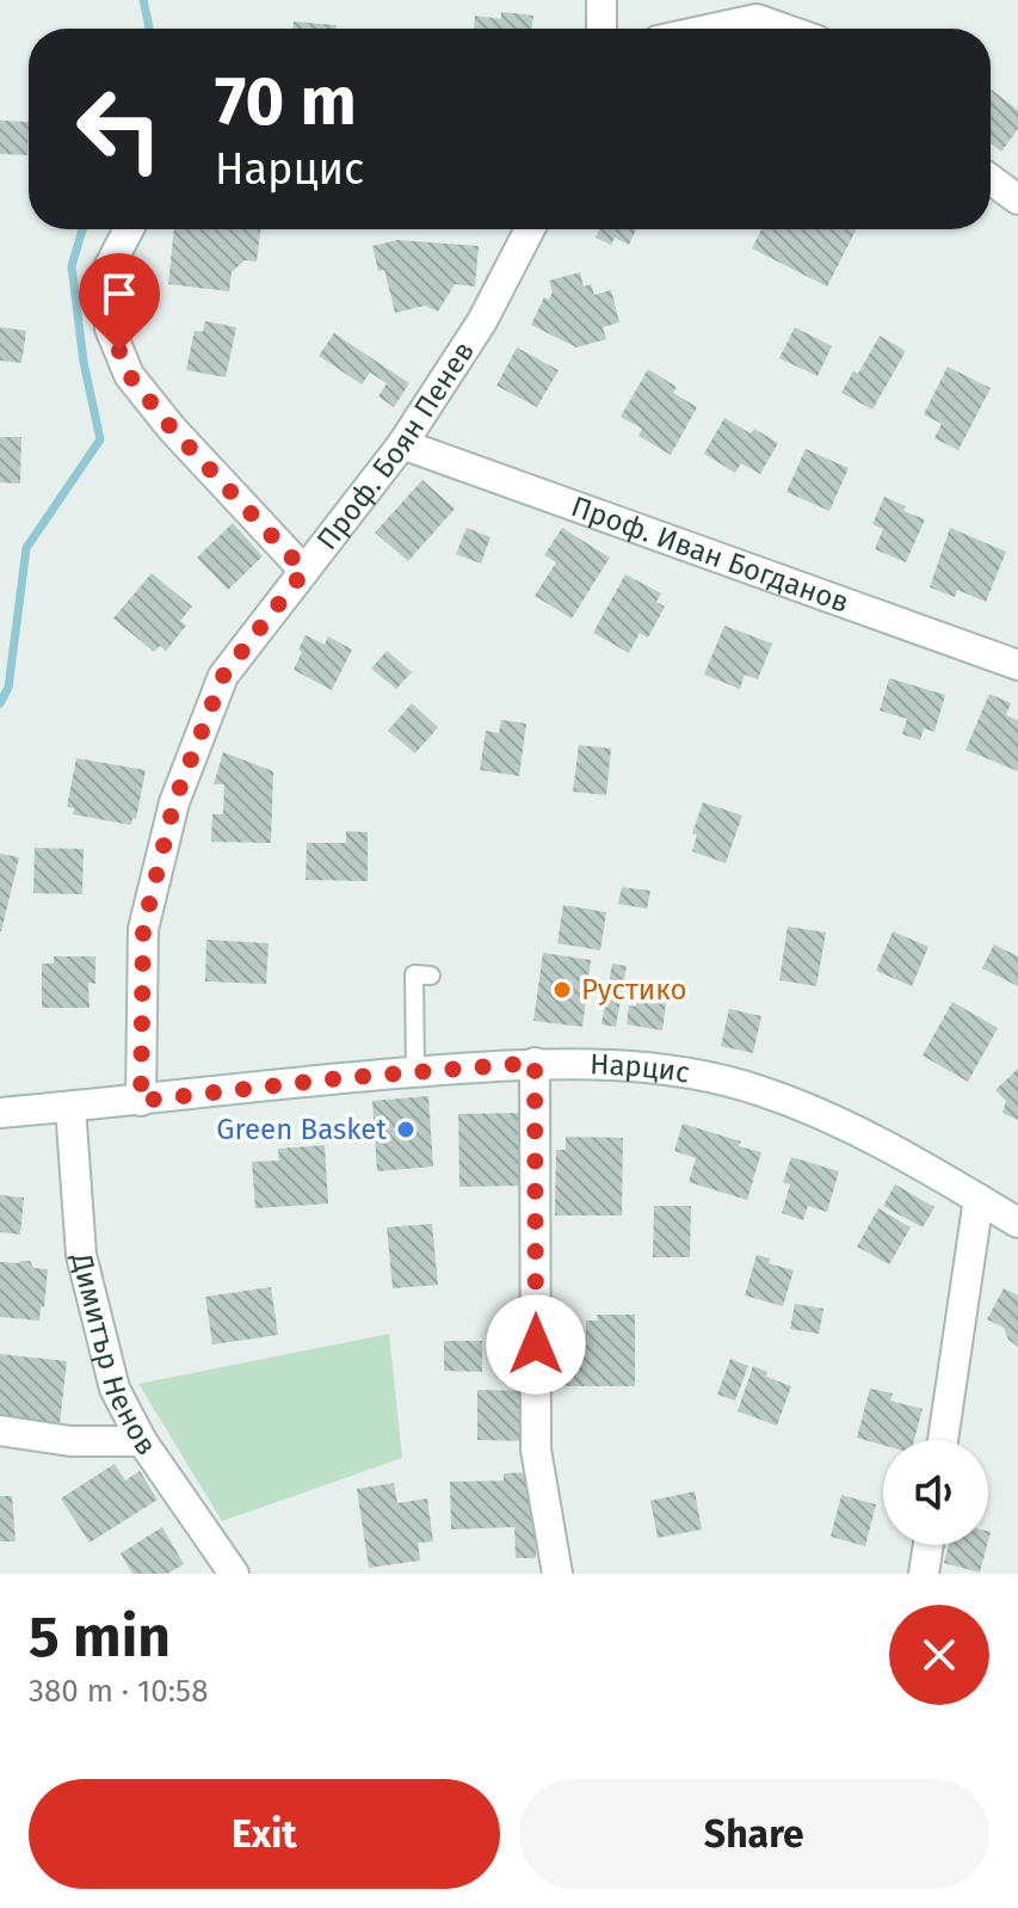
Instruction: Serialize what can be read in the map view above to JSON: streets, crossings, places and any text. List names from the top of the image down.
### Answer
{
  "streets": {
    "street": [
      "Проф. Боян Пенев",
      "Проф. Иван Богданов",
      "Нарцис",
      "Димитър Ненов"
    ]
  },
  "crossings": [
    ["Проф. Боян Пенев", "Проф. Иван Богданов"],
    ["Проф. Боян Пенев", "Нарцис"],
    ["Нарцис", "Димитър Ненов"]
  ],
  "places": ["Рустико", "Green Basket"],
  "page": {
    "turn": ["70 m", "Нарцис"],
    "heading": ["5 min", "380 m · 10:58"],
    "buttons": ["Exit", "Share"]
  }
}
